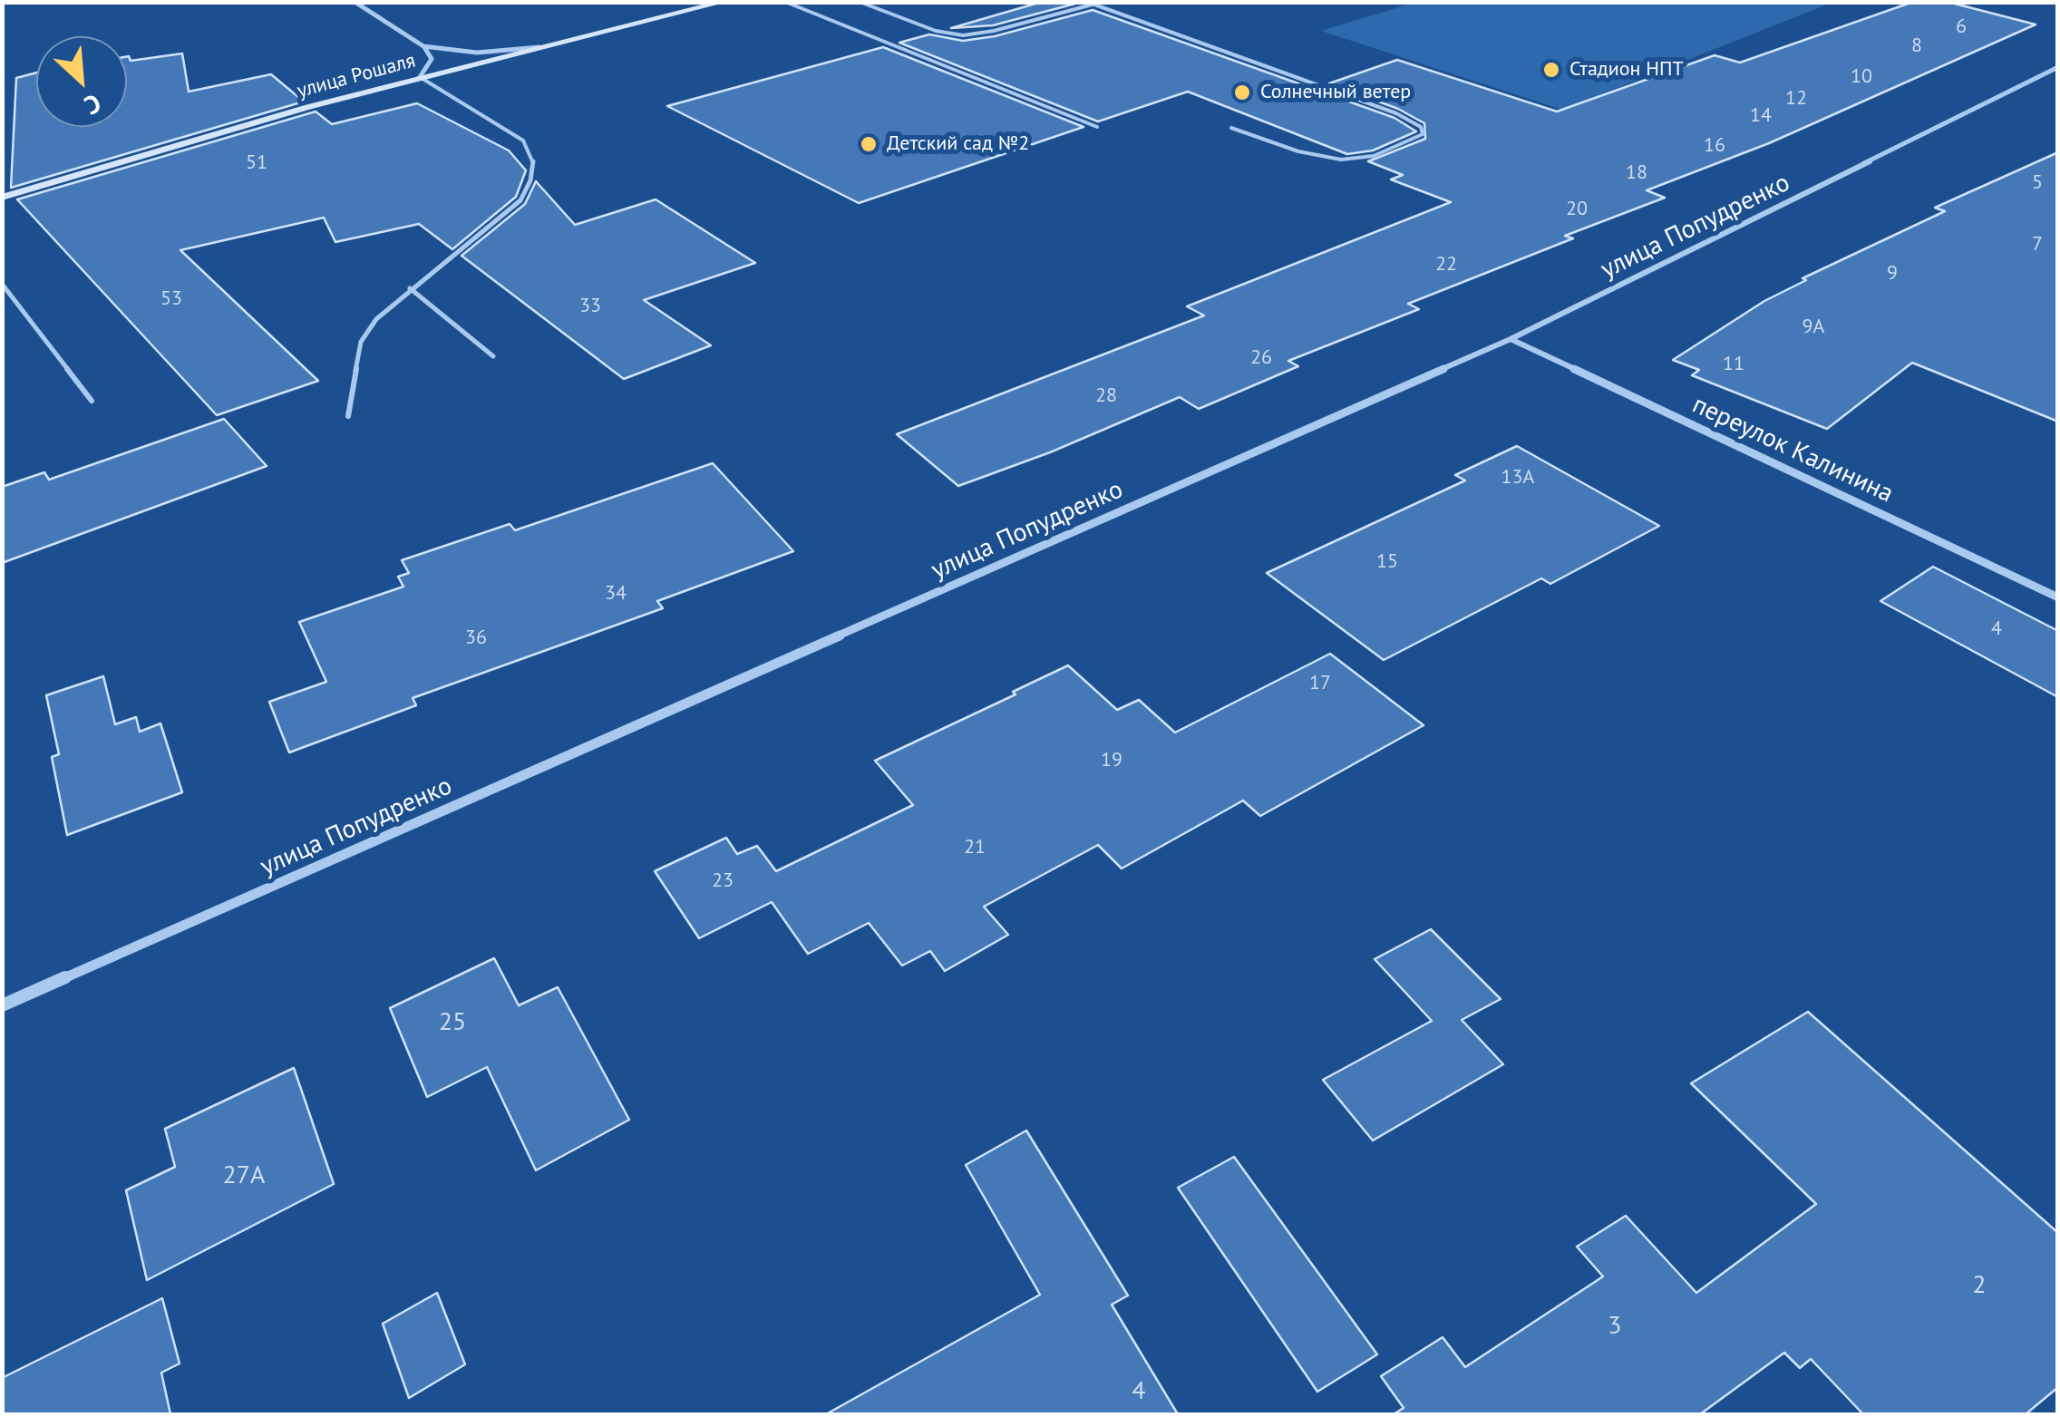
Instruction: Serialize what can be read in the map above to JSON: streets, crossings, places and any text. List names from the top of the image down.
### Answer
{
  "streets": {
    "main road": ["улица Рошаля"],
    "street": ["улица Попудренко", "переулок Калинина"]
  },
  "crossings": [
    ["улица Попудренко", "переулок Калинина"]
  ],
  "places": ["Стадион НПТ", "Солнечный ветер", "Детский сад №2"],
  "house_numbers": [
    "6",
    "8",
    "10",
    "12",
    "14",
    "16",
    "51",
    "18",
    "5",
    "20",
    "7",
    "22",
    "9",
    "53",
    "33",
    "9А",
    "26",
    "11",
    "28",
    "13А",
    "15",
    "34",
    "4",
    "36",
    "17",
    "19",
    "21",
    "23",
    "25",
    "27А",
    "2",
    "3",
    "4"
  ],
  "north": "bottom right"
}
